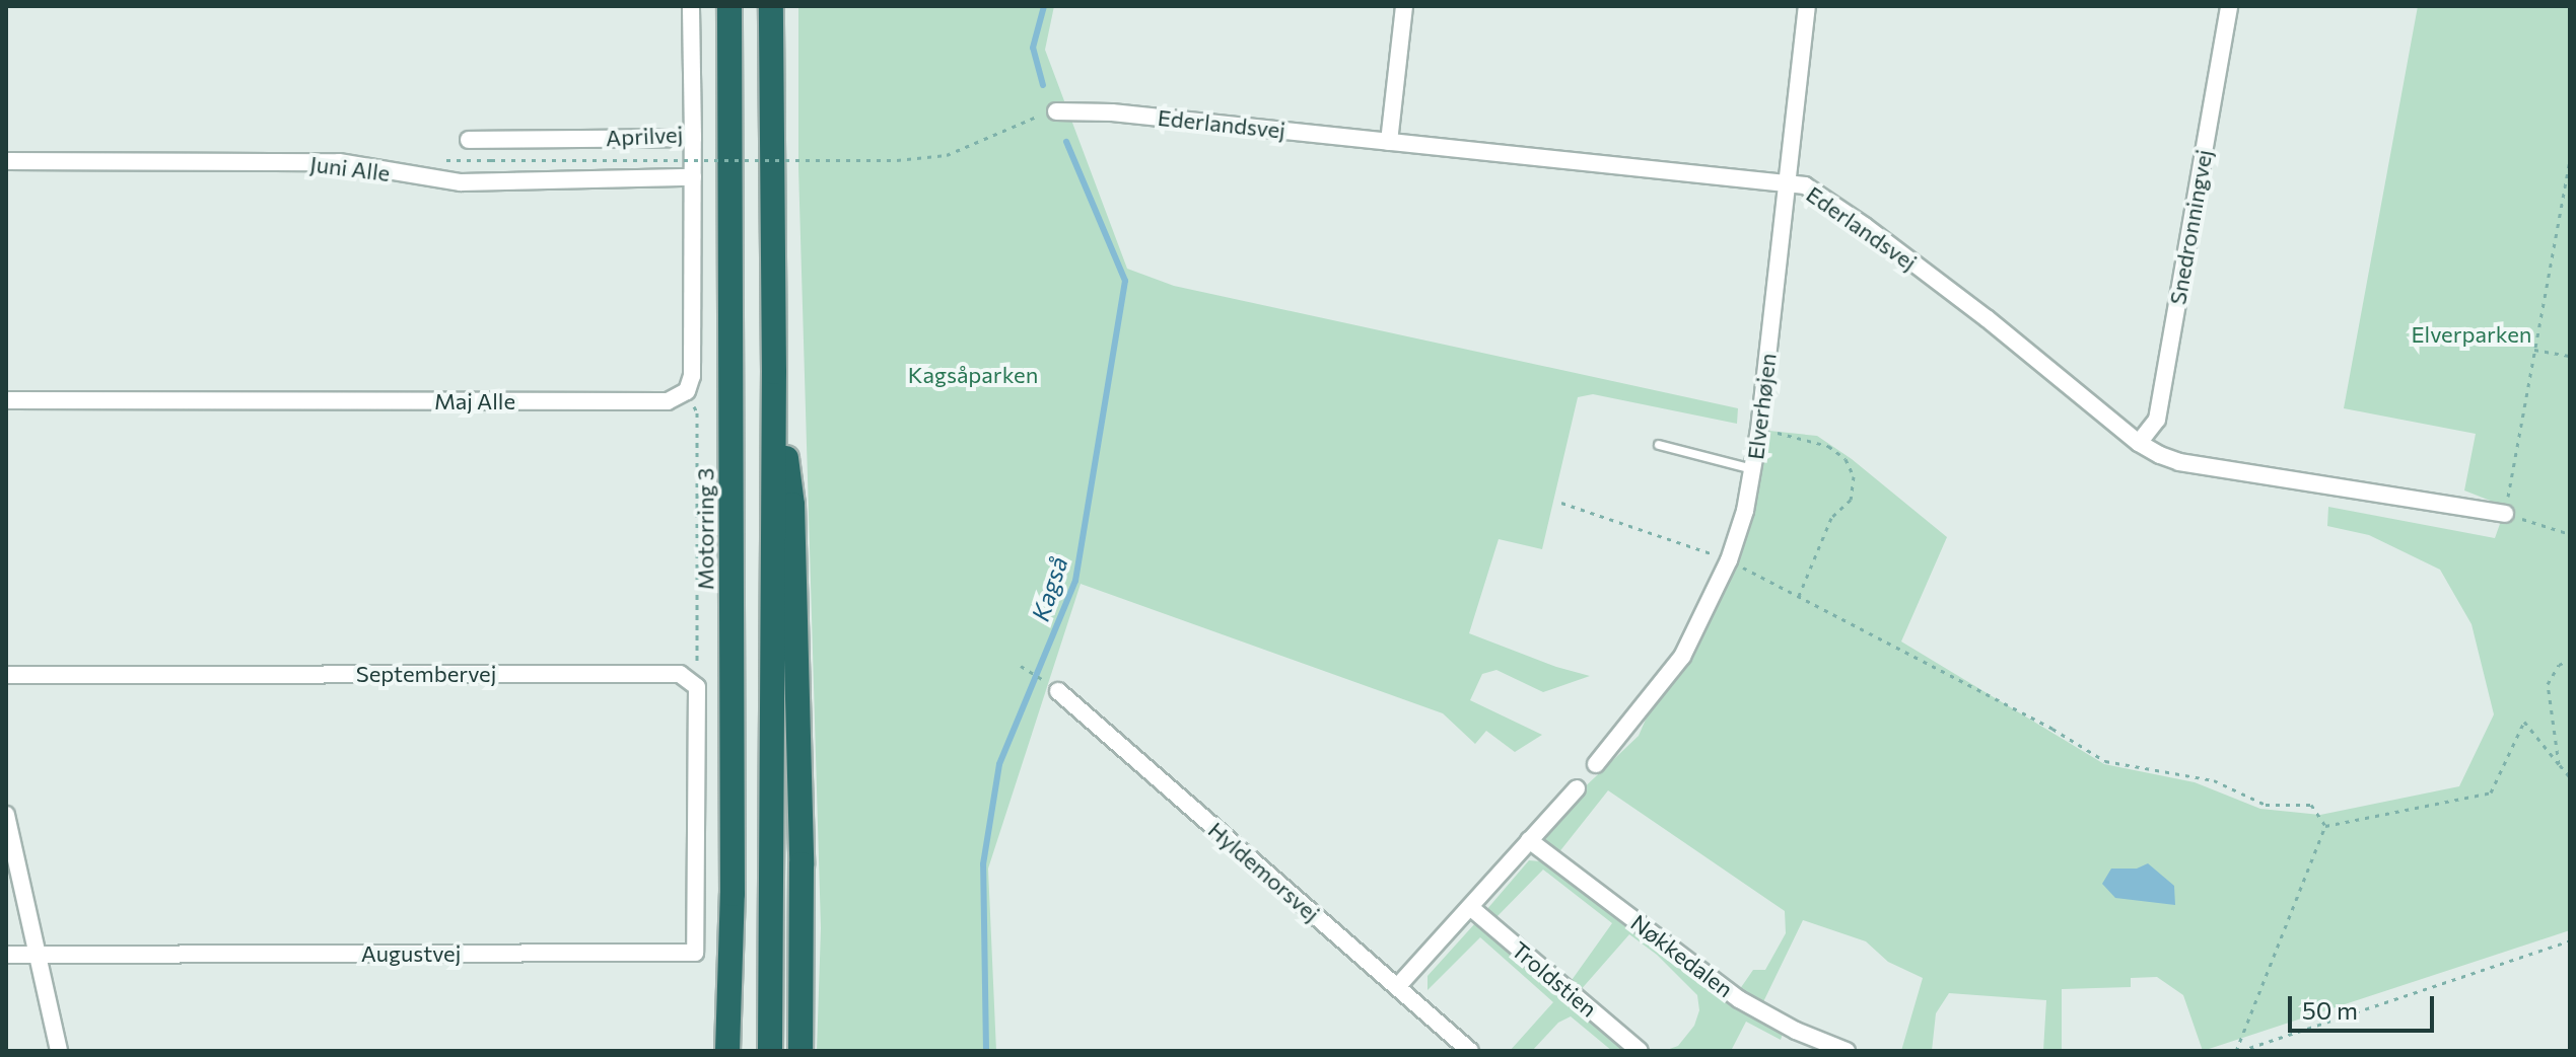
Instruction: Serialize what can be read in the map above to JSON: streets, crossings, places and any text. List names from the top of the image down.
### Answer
{
  "streets": {
    "highway": ["Motorring 3"],
    "street": [
      "Ederlandsvej",
      "Aprilvej",
      "Juni Alle",
      "Snedronningvej",
      "Maj Alle",
      "Elverhøjen",
      "Septembervej",
      "Hyldemorsvej",
      "Augustvej",
      "Nøkkedalen",
      "Troldstien"
    ]
  },
  "crossings": [
    ["Ederlandsvej", "Snedronningvej"],
    ["Ederlandsvej", "Elverhøjen"],
    ["Septembervej", "Augustvej"]
  ],
  "water": ["Kagså"],
  "parks": ["Elverparken", "Kagsåparken"],
  "scale_bar": "50 m"
}
